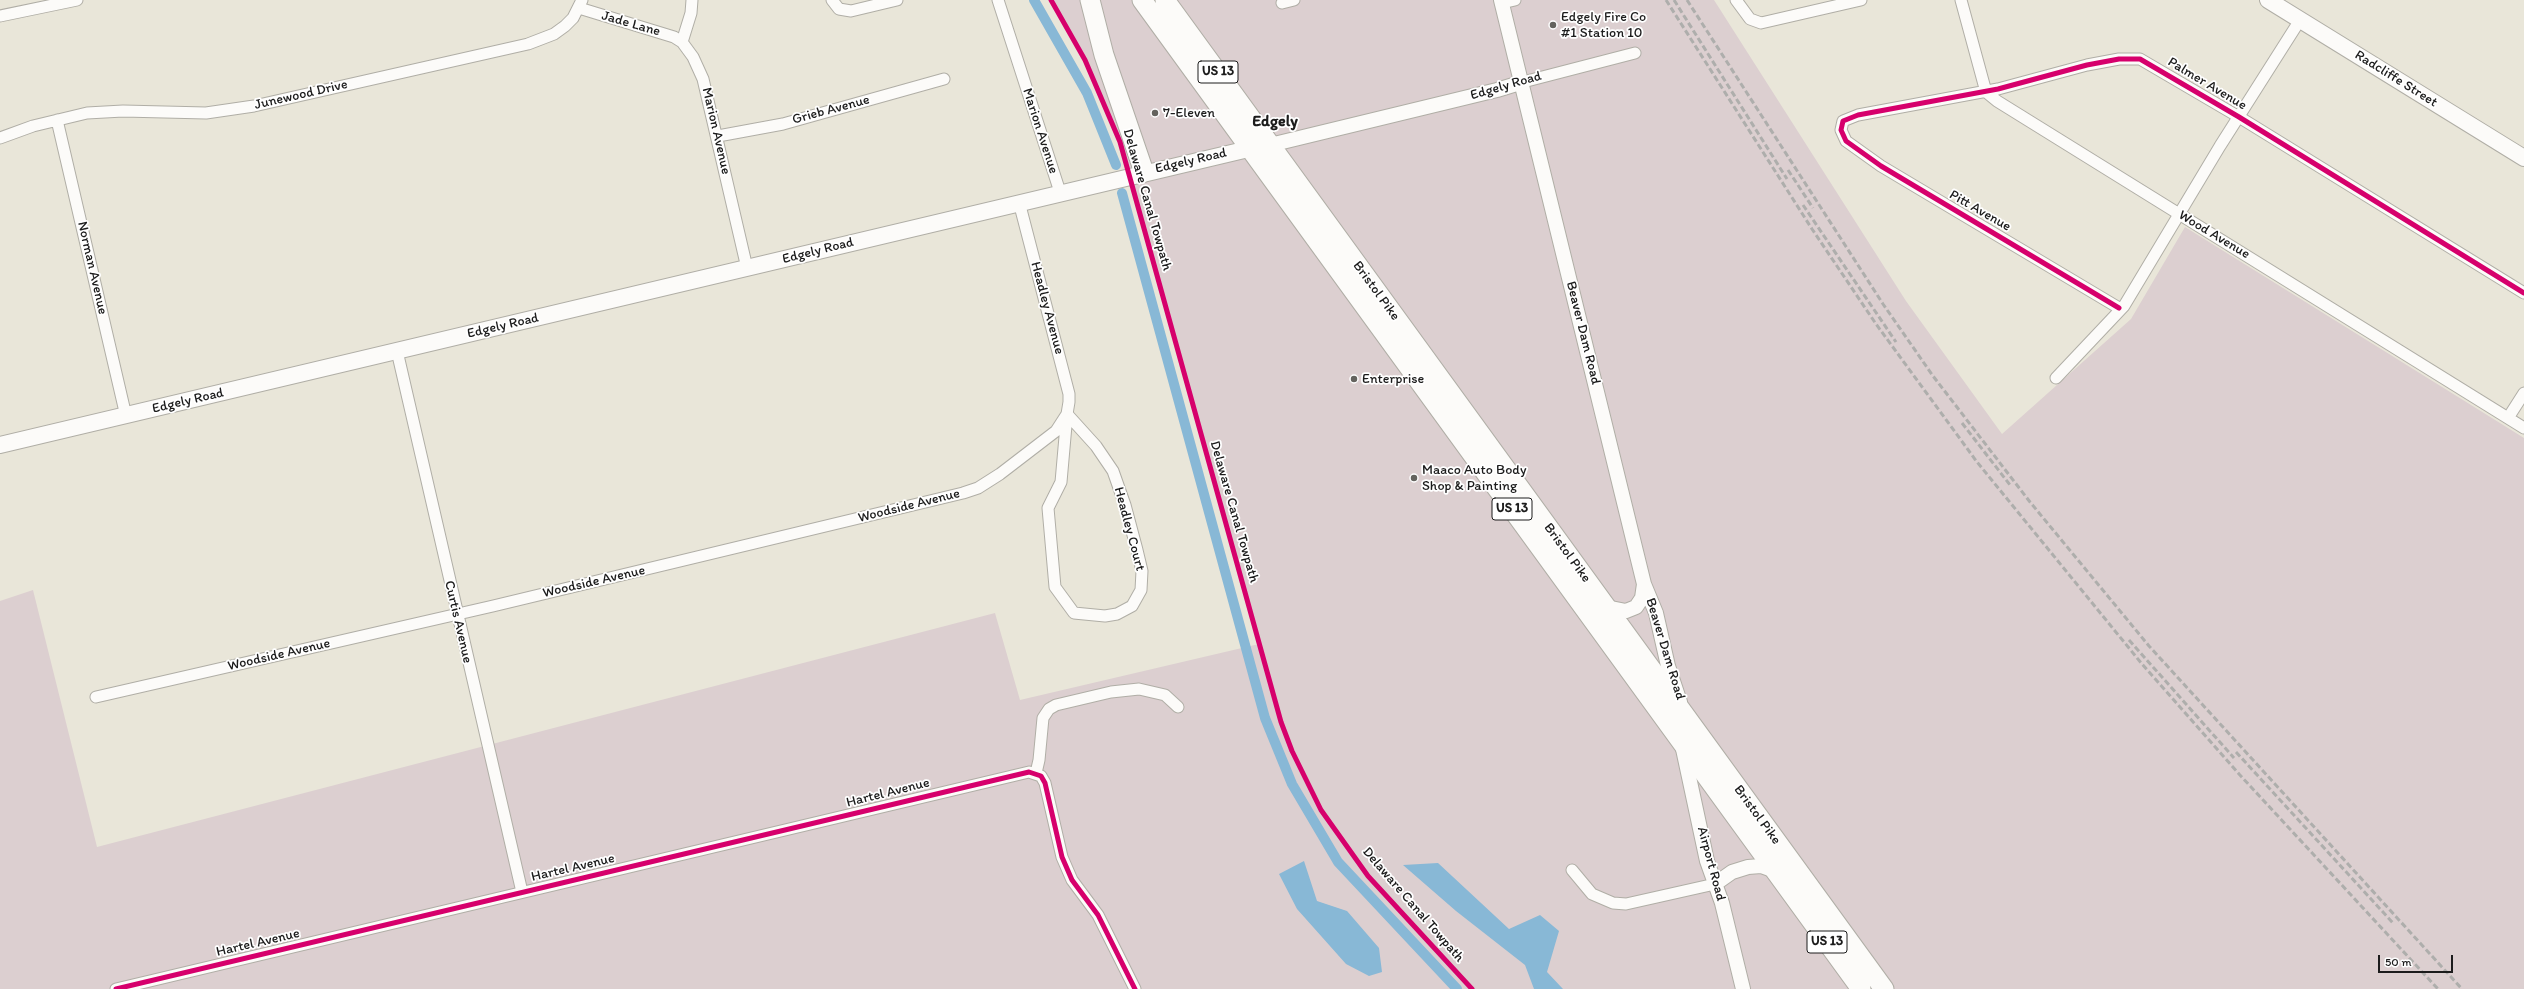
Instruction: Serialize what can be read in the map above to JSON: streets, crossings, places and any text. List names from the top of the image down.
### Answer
{
  "streets": {
    "highway": ["US 13", "Bristol Pike"],
    "main road": ["Radcliffe Street", "Edgely Road"],
    "street": [
      "Jade Lane",
      "Palmer Avenue",
      "Junewood Drive",
      "Grieb Avenue",
      "Marion Avenue",
      "Pitt Avenue",
      "Wood Avenue",
      "Norman Avenue",
      "Headley Avenue",
      "Beaver Dam Road",
      "Woodside Avenue",
      "Headley Court",
      "Curtis Avenue",
      "Hartel Avenue",
      "Airport Road"
    ],
    "cycle path": ["Delaware Canal Towpath"]
  },
  "crossings": [
    ["Jade Lane", "Junewood Drive"],
    ["Jade Lane", "Marion Avenue"],
    ["Palmer Avenue", "Pitt Avenue"],
    ["Palmer Avenue", "Wood Avenue"],
    ["Edgely Road", "Marion Avenue"],
    ["Edgely Road", "Norman Avenue"],
    ["Edgely Road", "Bristol Pike"],
    ["Edgely Road", "Headley Avenue"],
    ["Edgely Road", "Beaver Dam Road"],
    ["Edgely Road", "Curtis Avenue"],
    ["Junewood Drive", "Norman Avenue"],
    ["Grieb Avenue", "Marion Avenue"],
    ["Bristol Pike", "Beaver Dam Road"],
    ["Bristol Pike", "Airport Road"],
    ["Headley Avenue", "Woodside Avenue"],
    ["Headley Avenue", "Headley Court"],
    ["Woodside Avenue", "Headley Court"],
    ["Woodside Avenue", "Curtis Avenue"],
    ["Curtis Avenue", "Hartel Avenue"]
  ],
  "districts": ["Edgely"],
  "places": [
    "Edgely Fire Co #1 Station 10",
    "7-Eleven",
    "Enterprise",
    "Maaco Auto Body Shop & Painting"
  ],
  "scale_bar": "50 m"
}
